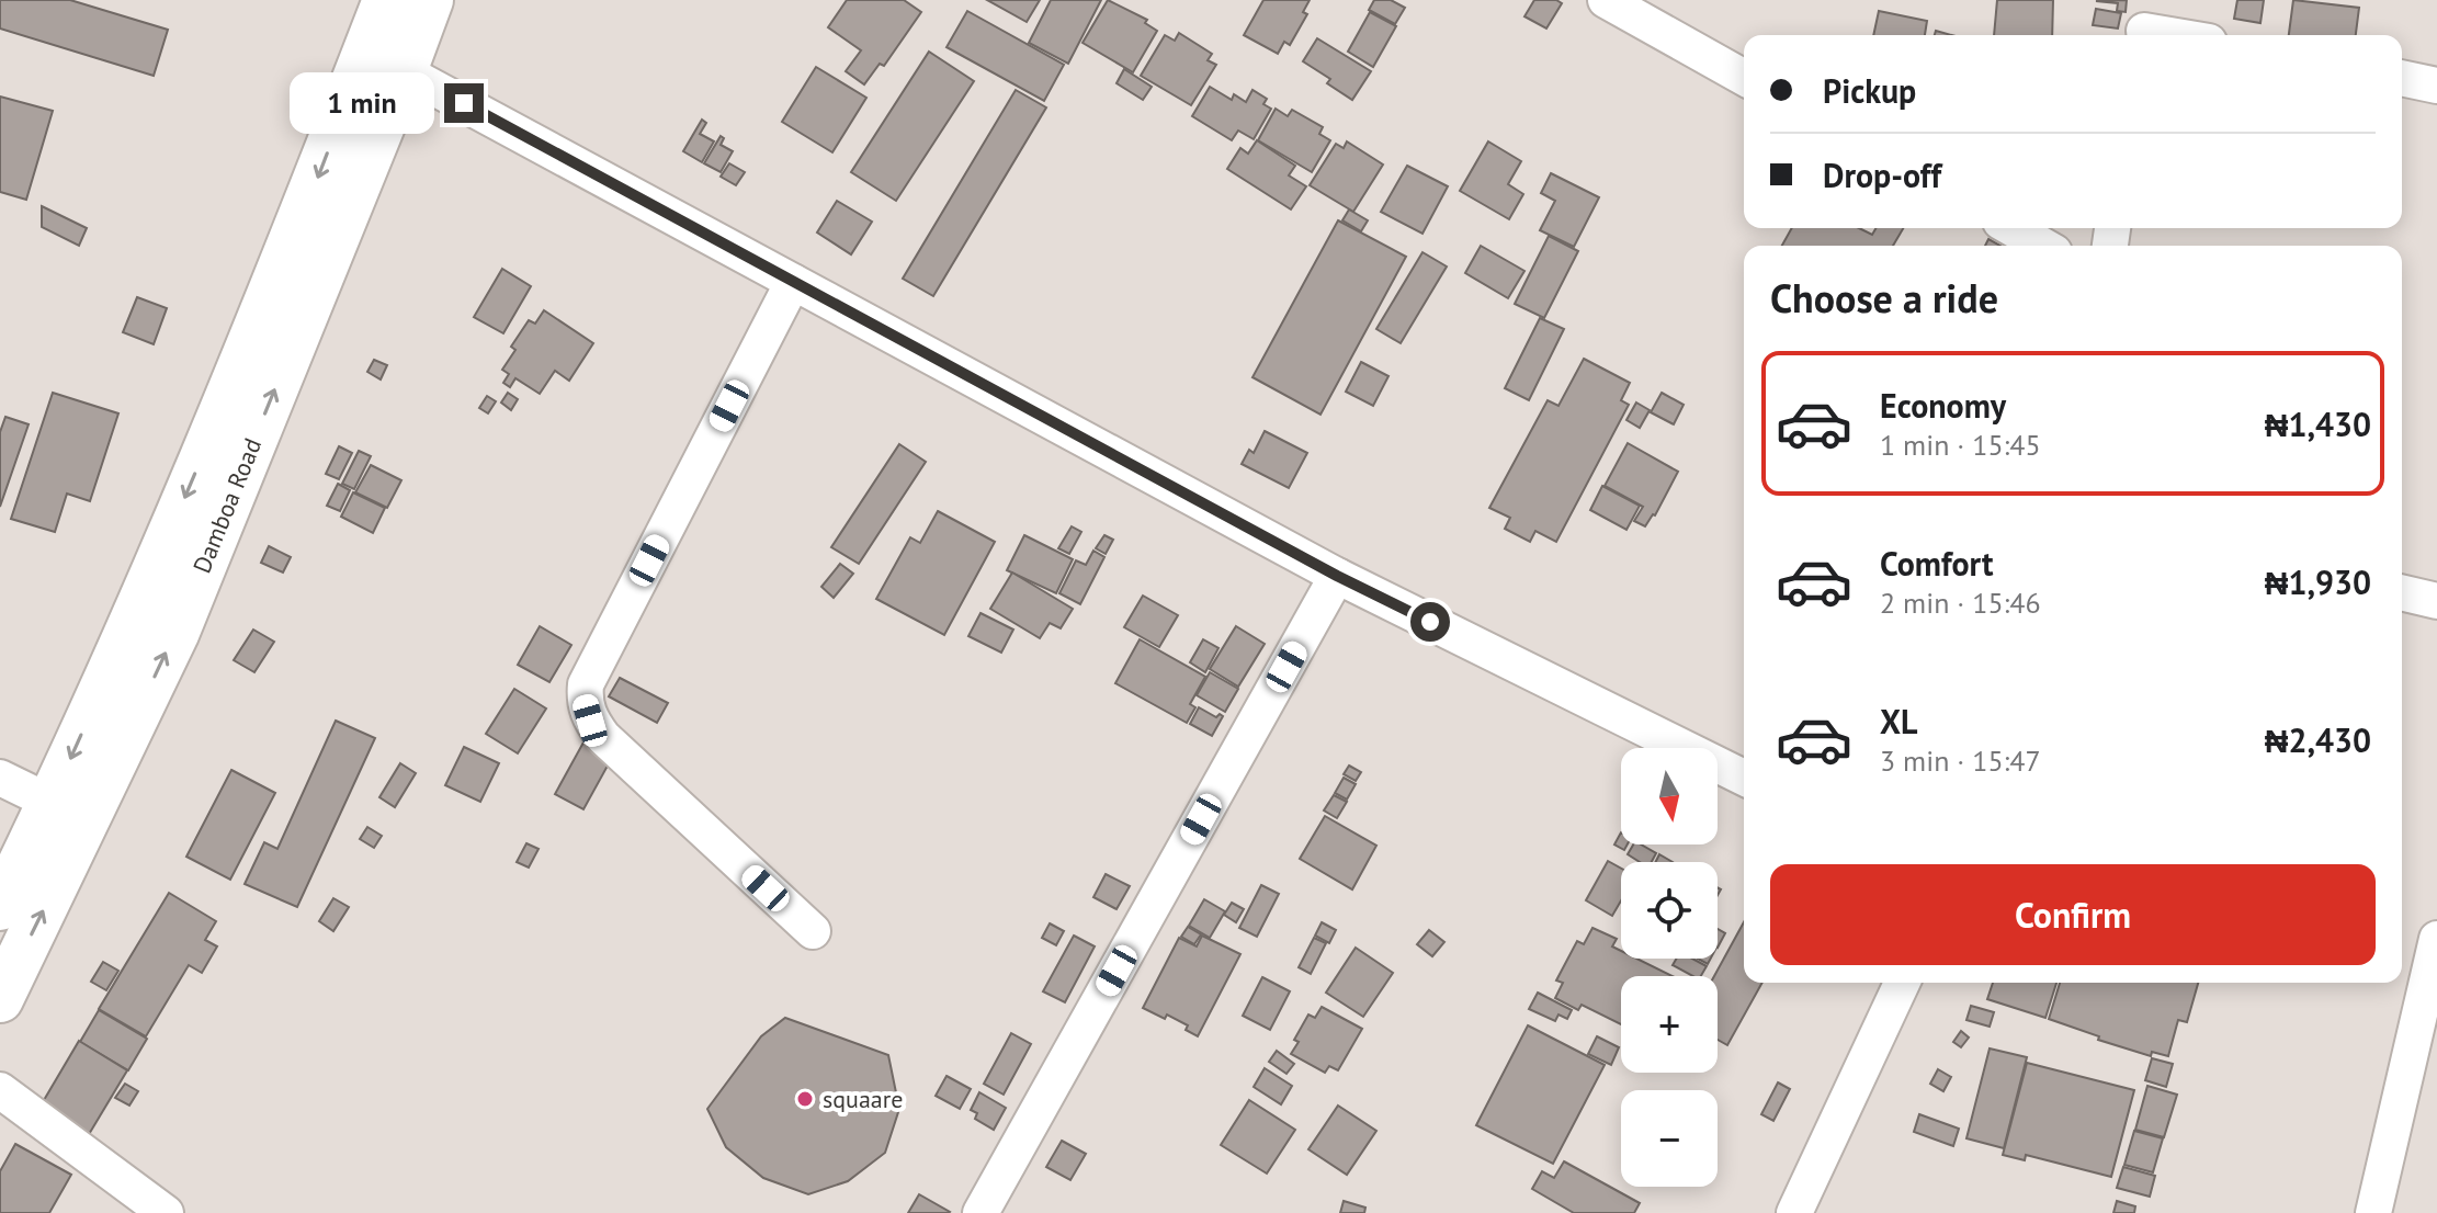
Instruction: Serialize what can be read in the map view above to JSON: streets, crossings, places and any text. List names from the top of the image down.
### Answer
{
  "streets": {
    "main road": ["Damboa Road"]
  },
  "places": ["squaare"],
  "north": "bottom",
  "page": {
    "banner": ["Pickup", "Drop-off"],
    "bubble": "1 min",
    "heading": "Choose a ride",
    "list": [
      {
        "name": "Economy",
        "note": "1 min · 15:45",
        "value": "₦1,430"
      },
      {
        "name": "Comfort",
        "note": "2 min · 15:46",
        "value": "₦1,930"
      },
      {
        "name": "XL",
        "note": "3 min · 15:47",
        "value": "₦2,430"
      }
    ],
    "map_buttons": ["+", "−"],
    "buttons": "Confirm"
  }
}
